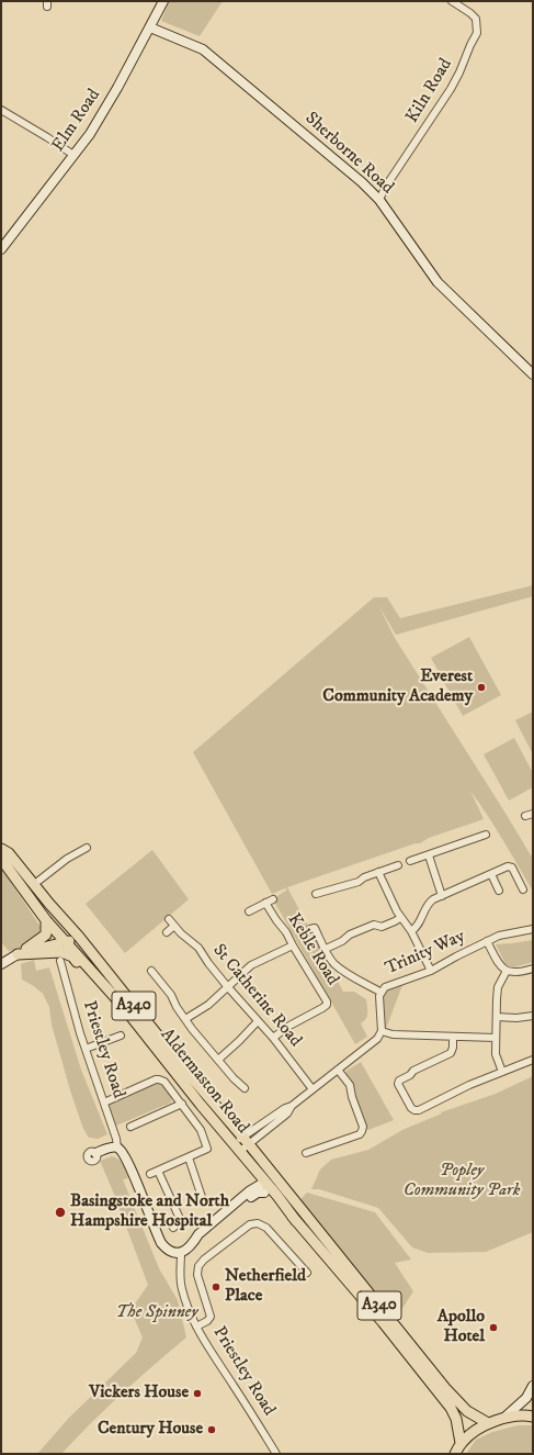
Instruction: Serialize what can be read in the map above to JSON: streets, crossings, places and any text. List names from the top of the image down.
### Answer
{
  "streets": {
    "main road": ["A340", "Aldermaston Road"],
    "street": [
      "Kiln Road",
      "Elm Road",
      "Sherborne Road",
      "Keble Road",
      "Trinity Way",
      "St Catherine Road",
      "Priestley Road"
    ]
  },
  "crossings": [
    ["Kiln Road", "Sherborne Road"],
    ["Elm Road", "Sherborne Road"],
    ["Keble Road", "St Catherine Road"],
    ["A340", "Priestley Road"],
    ["A340", "Aldermaston Road"],
    ["Priestley Road", "Aldermaston Road"]
  ],
  "parks": ["Popley Community Park", "The Spinney"],
  "places": [
    "Everest Community Academy",
    "Basingstoke and North Hampshire Hospital",
    "Netherfield Place",
    "Apollo Hotel",
    "Vickers House",
    "Century House"
  ]
}
